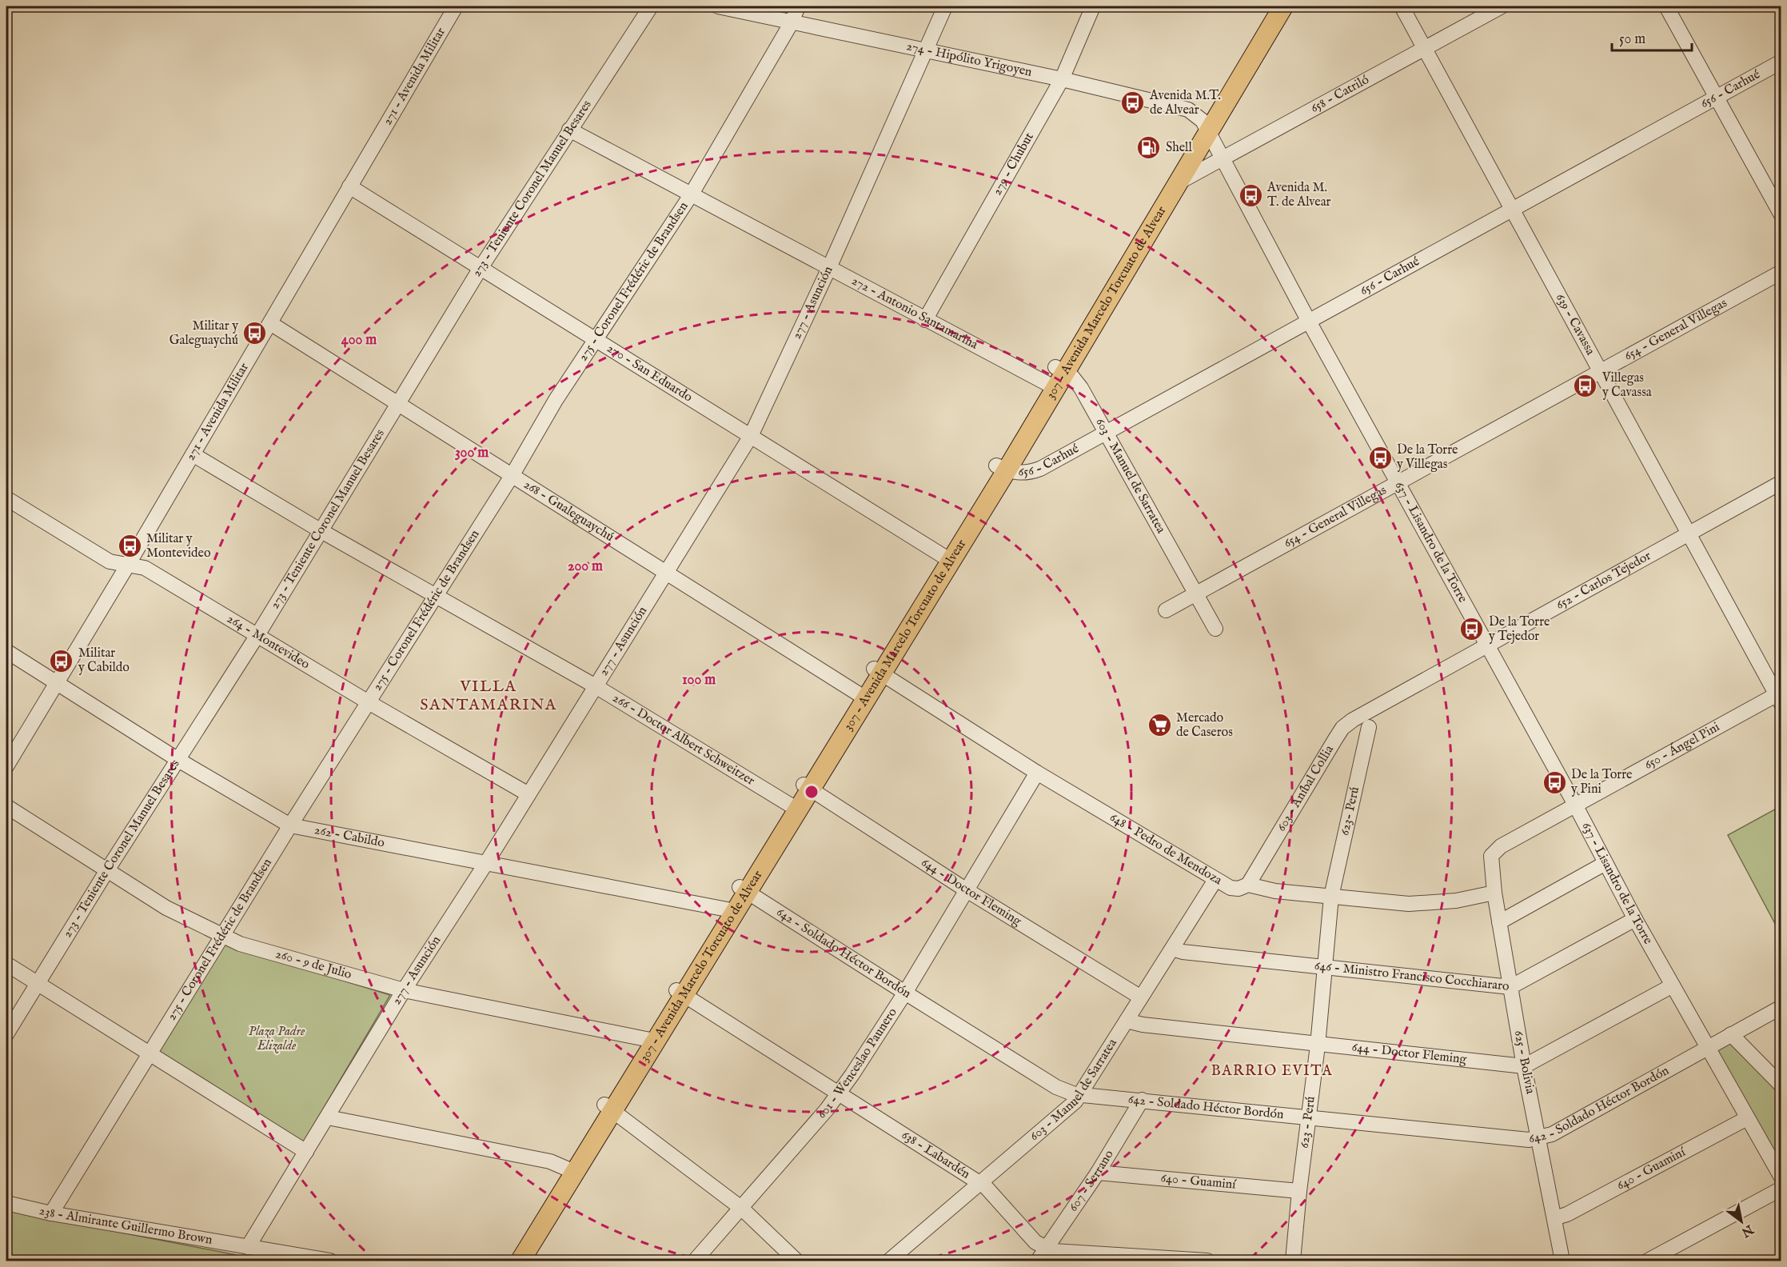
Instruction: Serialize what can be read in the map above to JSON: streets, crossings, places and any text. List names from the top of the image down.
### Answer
{
  "streets": {
    "main road": ["307 - Avenida Marcelo Torcuato de Alvear"],
    "street": [
      "274 - Hipólito Yrigoyen",
      "271 - Avenida Militar",
      "656 - Carhué",
      "658 - Catriló",
      "279 - Chubut",
      "273 - Teniente Coronel Manuel Besares",
      "275 - Coronel Frédéric de Brandsen",
      "277 - Asunción",
      "272 - Antonio Santamarina",
      "639 - Cavassa",
      "654 - General Villegas",
      "270 - San Eduardo",
      "603 - Manuel de Sarratea",
      "268 - Gualeguaychú",
      "637 - Lisandro de la Torre",
      "652 - Carlos Tejedor",
      "264 - Montevideo",
      "266 - Doctor Albert Schweitzer",
      "650 - Ángel Pini",
      "603 - Aníbal Collia",
      "623- Perú",
      "262 - Cabildo",
      "648 - Pedro de Mendoza",
      "644 - Doctor Fleming",
      "642 - Soldado Héctor Bordón",
      "260 - 9 de Julio",
      "646 - Ministro Francisco Cocchiararo",
      "625 - Bolivia",
      "601 - Wenceslao Paunero",
      "623 - Perú",
      "638 - Labardén",
      "640 - Guaminí",
      "607 - Serrano",
      "238 - Almirante Guillermo Brown"
    ]
  },
  "crossings": [
    ["274 - Hipólito Yrigoyen", "279 - Chubut"],
    ["274 - Hipólito Yrigoyen", "275 - Coronel Frédéric de Brandsen"],
    ["274 - Hipólito Yrigoyen", "277 - Asunción"],
    ["274 - Hipólito Yrigoyen", "307 - Avenida Marcelo Torcuato de Alvear"],
    ["274 - Hipólito Yrigoyen", "637 - Lisandro de la Torre"],
    ["271 - Avenida Militar", "270 - San Eduardo"],
    ["271 - Avenida Militar", "268 - Gualeguaychú"],
    ["271 - Avenida Militar", "264 - Montevideo"],
    ["271 - Avenida Militar", "266 - Doctor Albert Schweitzer"],
    ["271 - Avenida Militar", "262 - Cabildo"],
    ["656 - Carhué", "307 - Avenida Marcelo Torcuato de Alvear"],
    ["656 - Carhué", "639 - Cavassa"],
    ["656 - Carhué", "603 - Manuel de Sarratea"],
    ["656 - Carhué", "637 - Lisandro de la Torre"],
    ["658 - Catriló", "307 - Avenida Marcelo Torcuato de Alvear"],
    ["658 - Catriló", "639 - Cavassa"],
    ["658 - Catriló", "637 - Lisandro de la Torre"],
    ["279 - Chubut", "272 - Antonio Santamarina"],
    ["273 - Teniente Coronel Manuel Besares", "272 - Antonio Santamarina"],
    ["273 - Teniente Coronel Manuel Besares", "270 - San Eduardo"],
    ["273 - Teniente Coronel Manuel Besares", "268 - Gualeguaychú"],
    ["273 - Teniente Coronel Manuel Besares", "264 - Montevideo"],
    ["273 - Teniente Coronel Manuel Besares", "266 - Doctor Albert Schweitzer"],
    ["273 - Teniente Coronel Manuel Besares", "262 - Cabildo"],
    ["273 - Teniente Coronel Manuel Besares", "260 - 9 de Julio"],
    ["275 - Coronel Frédéric de Brandsen", "272 - Antonio Santamarina"],
    ["275 - Coronel Frédéric de Brandsen", "270 - San Eduardo"],
    ["275 - Coronel Frédéric de Brandsen", "268 - Gualeguaychú"],
    ["275 - Coronel Frédéric de Brandsen", "264 - Montevideo"],
    ["275 - Coronel Frédéric de Brandsen", "266 - Doctor Albert Schweitzer"],
    ["275 - Coronel Frédéric de Brandsen", "262 - Cabildo"],
    ["275 - Coronel Frédéric de Brandsen", "260 - 9 de Julio"],
    ["275 - Coronel Frédéric de Brandsen", "238 - Almirante Guillermo Brown"],
    ["277 - Asunción", "272 - Antonio Santamarina"],
    ["277 - Asunción", "270 - San Eduardo"],
    ["277 - Asunción", "268 - Gualeguaychú"],
    ["277 - Asunción", "264 - Montevideo"],
    ["277 - Asunción", "266 - Doctor Albert Schweitzer"],
    ["277 - Asunción", "262 - Cabildo"],
    ["277 - Asunción", "260 - 9 de Julio"],
    ["277 - Asunción", "238 - Almirante Guillermo Brown"],
    ["307 - Avenida Marcelo Torcuato de Alvear", "272 - Antonio Santamarina"],
    ["307 - Avenida Marcelo Torcuato de Alvear", "270 - San Eduardo"],
    ["307 - Avenida Marcelo Torcuato de Alvear", "603 - Manuel de Sarratea"],
    ["307 - Avenida Marcelo Torcuato de Alvear", "268 - Gualeguaychú"],
    ["307 - Avenida Marcelo Torcuato de Alvear", "637 - Lisandro de la Torre"],
    ["307 - Avenida Marcelo Torcuato de Alvear", "266 - Doctor Albert Schweitzer"],
    ["307 - Avenida Marcelo Torcuato de Alvear", "262 - Cabildo"],
    ["307 - Avenida Marcelo Torcuato de Alvear", "648 - Pedro de Mendoza"],
    ["307 - Avenida Marcelo Torcuato de Alvear", "644 - Doctor Fleming"],
    ["307 - Avenida Marcelo Torcuato de Alvear", "642 - Soldado Héctor Bordón"],
    ["307 - Avenida Marcelo Torcuato de Alvear", "260 - 9 de Julio"],
    ["307 - Avenida Marcelo Torcuato de Alvear", "638 - Labardén"],
    ["272 - Antonio Santamarina", "603 - Manuel de Sarratea"],
    ["639 - Cavassa", "654 - General Villegas"],
    ["639 - Cavassa", "652 - Carlos Tejedor"],
    ["639 - Cavassa", "650 - Ángel Pini"],
    ["654 - General Villegas", "603 - Manuel de Sarratea"],
    ["654 - General Villegas", "637 - Lisandro de la Torre"],
    ["603 - Manuel de Sarratea", "648 - Pedro de Mendoza"],
    ["603 - Manuel de Sarratea", "644 - Doctor Fleming"],
    ["603 - Manuel de Sarratea", "642 - Soldado Héctor Bordón"],
    ["603 - Manuel de Sarratea", "646 - Ministro Francisco Cocchiararo"],
    ["603 - Manuel de Sarratea", "638 - Labardén"],
    ["637 - Lisandro de la Torre", "652 - Carlos Tejedor"],
    ["637 - Lisandro de la Torre", "650 - Ángel Pini"],
    ["637 - Lisandro de la Torre", "642 - Soldado Héctor Bordón"],
    ["637 - Lisandro de la Torre", "646 - Ministro Francisco Cocchiararo"],
    ["637 - Lisandro de la Torre", "640 - Guaminí"],
    ["652 - Carlos Tejedor", "603 - Aníbal Collia"],
    ["650 - Ángel Pini", "625 - Bolivia"],
    ["603 - Aníbal Collia", "648 - Pedro de Mendoza"],
    ["623- Perú", "648 - Pedro de Mendoza"],
    ["623- Perú", "623 - Perú"],
    ["648 - Pedro de Mendoza", "625 - Bolivia"],
    ["648 - Pedro de Mendoza", "601 - Wenceslao Paunero"],
    ["648 - Pedro de Mendoza", "623 - Perú"],
    ["644 - Doctor Fleming", "625 - Bolivia"],
    ["644 - Doctor Fleming", "601 - Wenceslao Paunero"],
    ["644 - Doctor Fleming", "623 - Perú"],
    ["642 - Soldado Héctor Bordón", "625 - Bolivia"],
    ["642 - Soldado Héctor Bordón", "601 - Wenceslao Paunero"],
    ["642 - Soldado Héctor Bordón", "623 - Perú"],
    ["642 - Soldado Héctor Bordón", "607 - Serrano"],
    ["646 - Ministro Francisco Cocchiararo", "625 - Bolivia"],
    ["646 - Ministro Francisco Cocchiararo", "623 - Perú"],
    ["625 - Bolivia", "640 - Guaminí"],
    ["601 - Wenceslao Paunero", "638 - Labardén"],
    ["623 - Perú", "640 - Guaminí"],
    ["638 - Labardén", "607 - Serrano"],
    ["640 - Guaminí", "607 - Serrano"]
  ],
  "districts": ["VILLA SANTAMARINA", "BARRIO EVITA"],
  "parks": ["Plaza Padre Elizalde"],
  "places": {
    "bus stop": [
      "Avenida M.T. de Alvear",
      "Avenida M. T. de Alvear",
      "Militar y Galeguaychú",
      "Villegas y Cavassa",
      "De la Torre y Villegas",
      "Militar y Montevideo",
      "De la Torre y Tejedor",
      "Militar y Cabildo",
      "De la Torre y Pini"
    ],
    "fuel station": ["Shell"],
    "supermarket": ["Mercado de Caseros"]
  },
  "scale_bar": "50 m",
  "north": "bottom right",
  "rings": [
    "400 m",
    "300 m",
    "200 m",
    "100 m"
  ]
}
